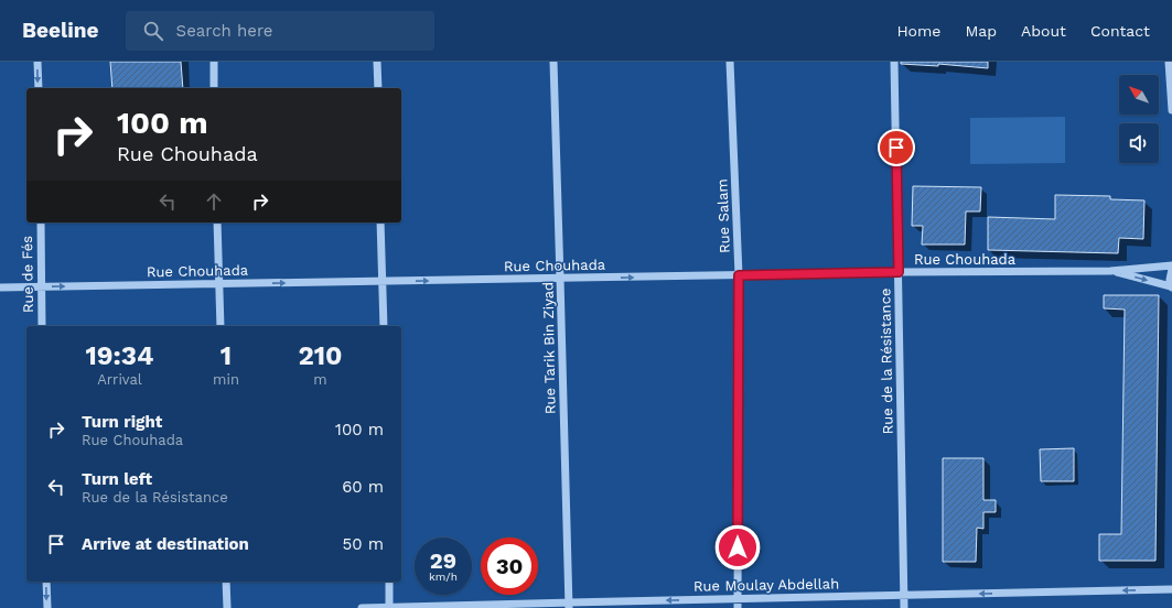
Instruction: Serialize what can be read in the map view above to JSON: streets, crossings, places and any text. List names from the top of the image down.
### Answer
{
  "streets": {
    "street": [
      "Rue Salam",
      "Rue Chouhada",
      "Rue de Fés",
      "Rue Tarik Bin Ziyad",
      "Rue de la Résistance",
      "Rue Moulay Abdellah"
    ]
  },
  "crossings": [
    ["Rue Salam", "Rue Chouhada"],
    ["Rue Salam", "Rue Moulay Abdellah"],
    ["Rue Chouhada", "Rue de Fés"],
    ["Rue Chouhada", "Rue Tarik Bin Ziyad"],
    ["Rue Chouhada", "Rue de la Résistance"],
    ["Rue Tarik Bin Ziyad", "Rue Moulay Abdellah"],
    ["Rue de la Résistance", "Rue Moulay Abdellah"]
  ],
  "one_way": ["Rue Chouhada", "Rue Moulay Abdellah"],
  "north": "top left",
  "page": {
    "header": "Beeline",
    "search": "Search here",
    "nav": [
      "Home",
      "Map",
      "About",
      "Contact"
    ],
    "turn": ["100 m", "Rue Chouhada"],
    "eta": [
      "19:34",
      "Arrival",
      "1",
      "min",
      "210",
      "m"
    ],
    "list": [
      {
        "name": "Turn right",
        "note": "Rue Chouhada",
        "value": "100 m"
      },
      {
        "name": "Turn left",
        "note": "Rue de la Résistance",
        "value": "60 m"
      },
      {
        "name": "Arrive at destination",
        "value": "50 m"
      }
    ],
    "speed": "29 km/h",
    "limit": "30"
  }
}
